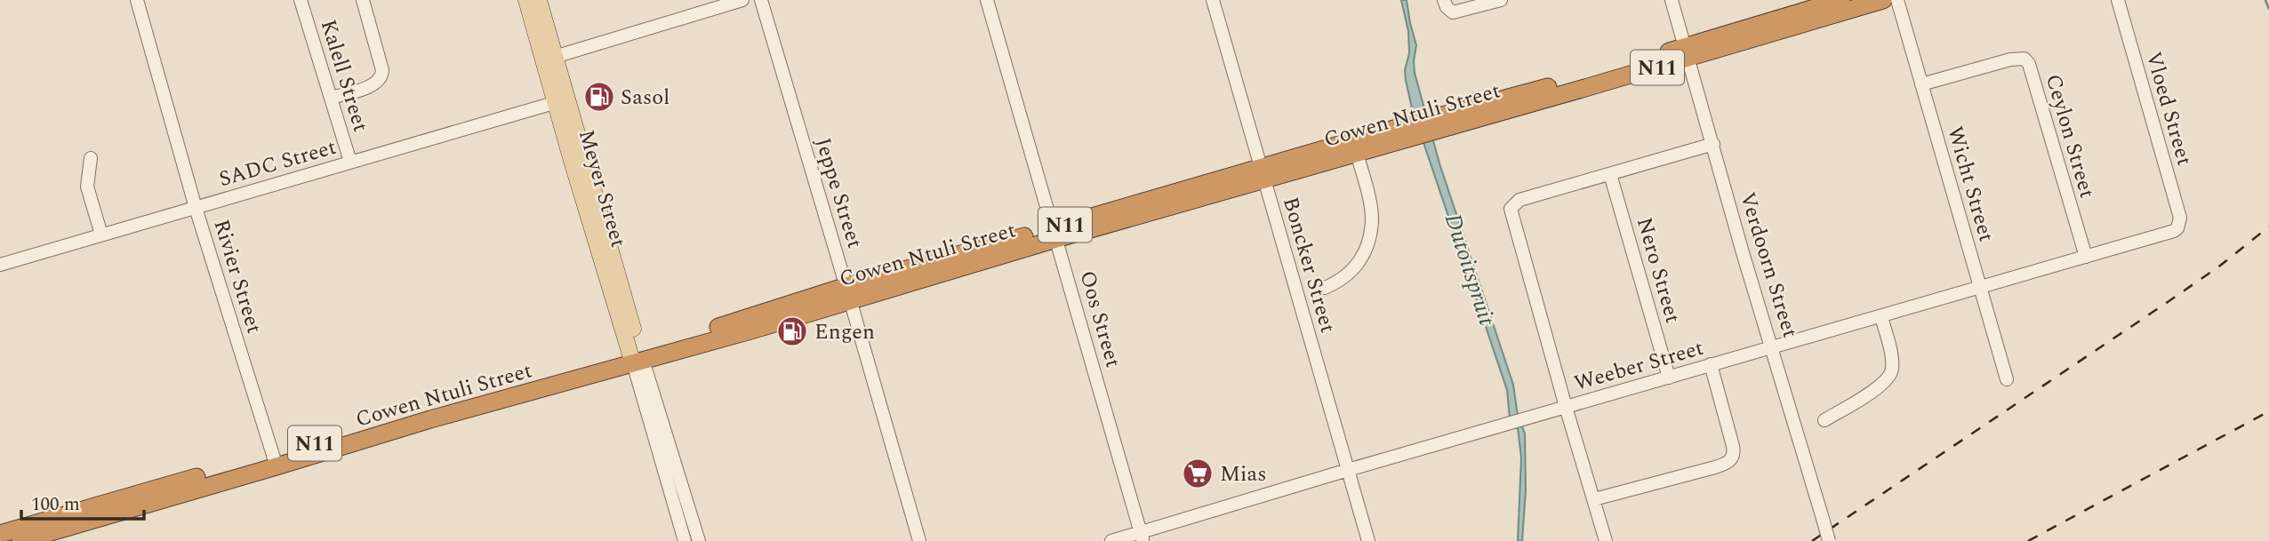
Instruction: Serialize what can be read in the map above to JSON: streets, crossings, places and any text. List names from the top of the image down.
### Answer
{
  "streets": {
    "highway": ["N11", "Cowen Ntuli Street"],
    "main road": ["Meyer Street"],
    "street": [
      "Kalell Street",
      "Vloed Street",
      "Ceylon Street",
      "SADC Street",
      "Wicht Street",
      "Jeppe Street",
      "Boncker Street",
      "Verdoorn Street",
      "Nero Street",
      "Rivier Street",
      "Oos Street",
      "Weeber Street"
    ]
  },
  "crossings": [
    ["Kalell Street", "SADC Street"],
    ["Vloed Street", "Weeber Street"],
    ["Cowen Ntuli Street", "Meyer Street"],
    ["Cowen Ntuli Street", "Jeppe Street"],
    ["Cowen Ntuli Street", "Boncker Street"],
    ["Cowen Ntuli Street", "Verdoorn Street"],
    ["Cowen Ntuli Street", "Rivier Street"],
    ["Cowen Ntuli Street", "Oos Street"],
    ["Ceylon Street", "Wicht Street"],
    ["Ceylon Street", "Weeber Street"],
    ["SADC Street", "Meyer Street"],
    ["SADC Street", "Rivier Street"],
    ["Wicht Street", "Weeber Street"],
    ["Boncker Street", "Weeber Street"],
    ["Verdoorn Street", "Weeber Street"],
    ["Nero Street", "Weeber Street"],
    ["Oos Street", "Weeber Street"]
  ],
  "water": ["Dutoitspruit"],
  "places": {
    "fuel station": ["Sasol", "Engen"],
    "supermarket": ["Mias"]
  },
  "scale_bar": "100 m"
}
